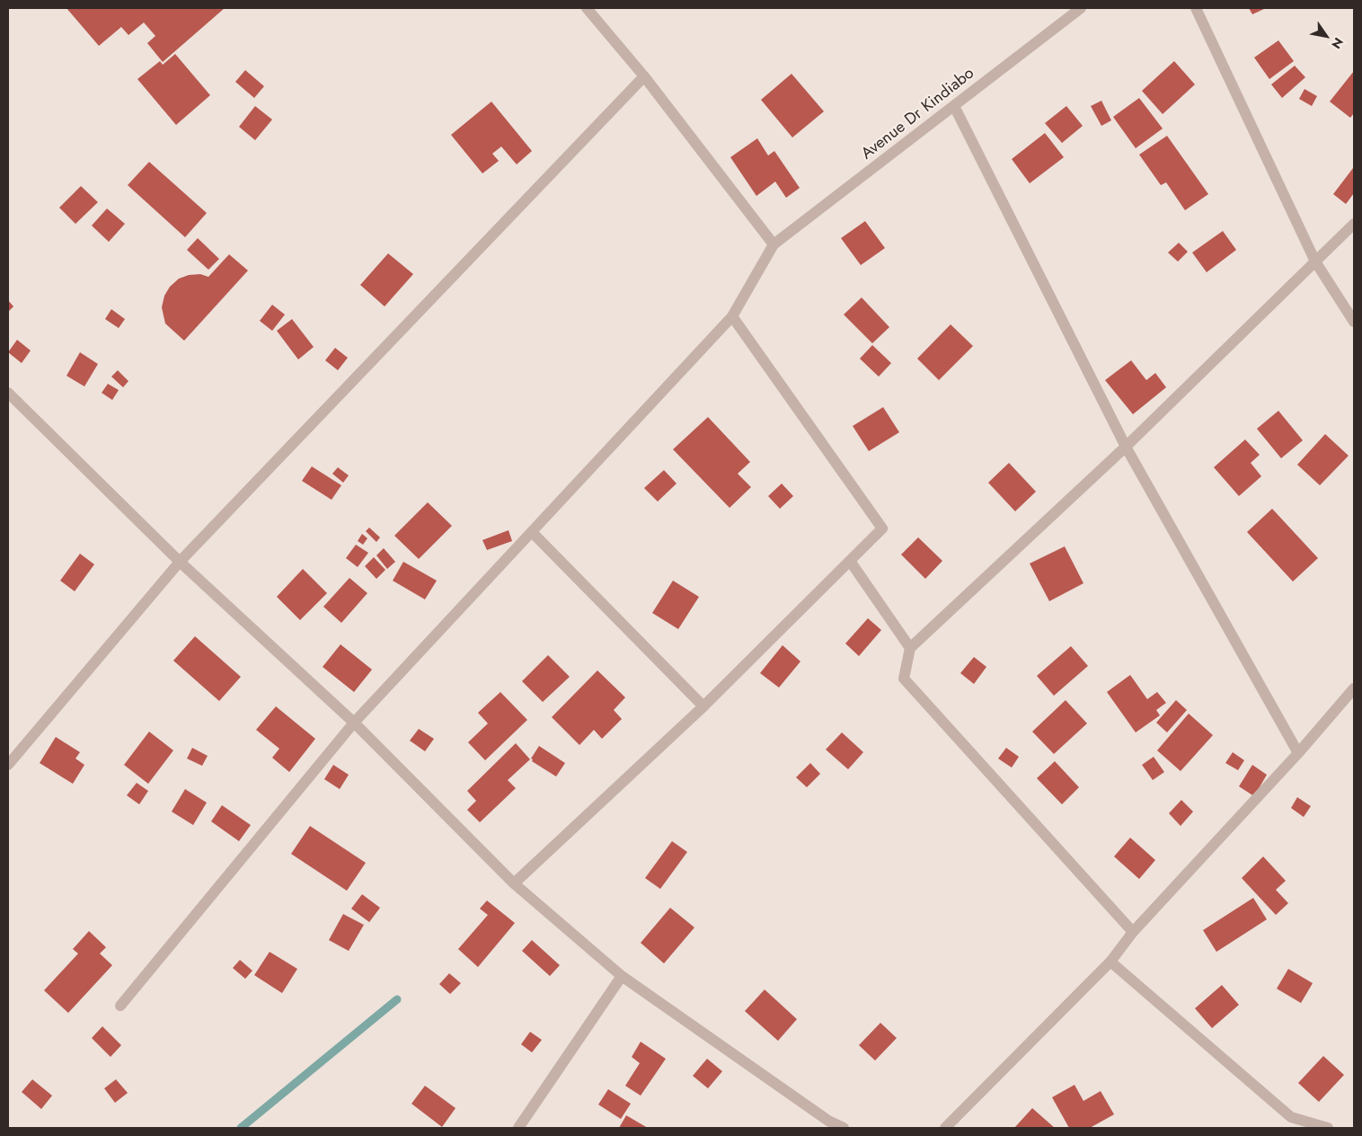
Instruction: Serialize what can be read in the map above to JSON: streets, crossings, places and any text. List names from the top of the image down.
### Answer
{
  "streets": {
    "street": ["Avenue Dr Kindiabo"]
  },
  "north": "bottom right"
}
